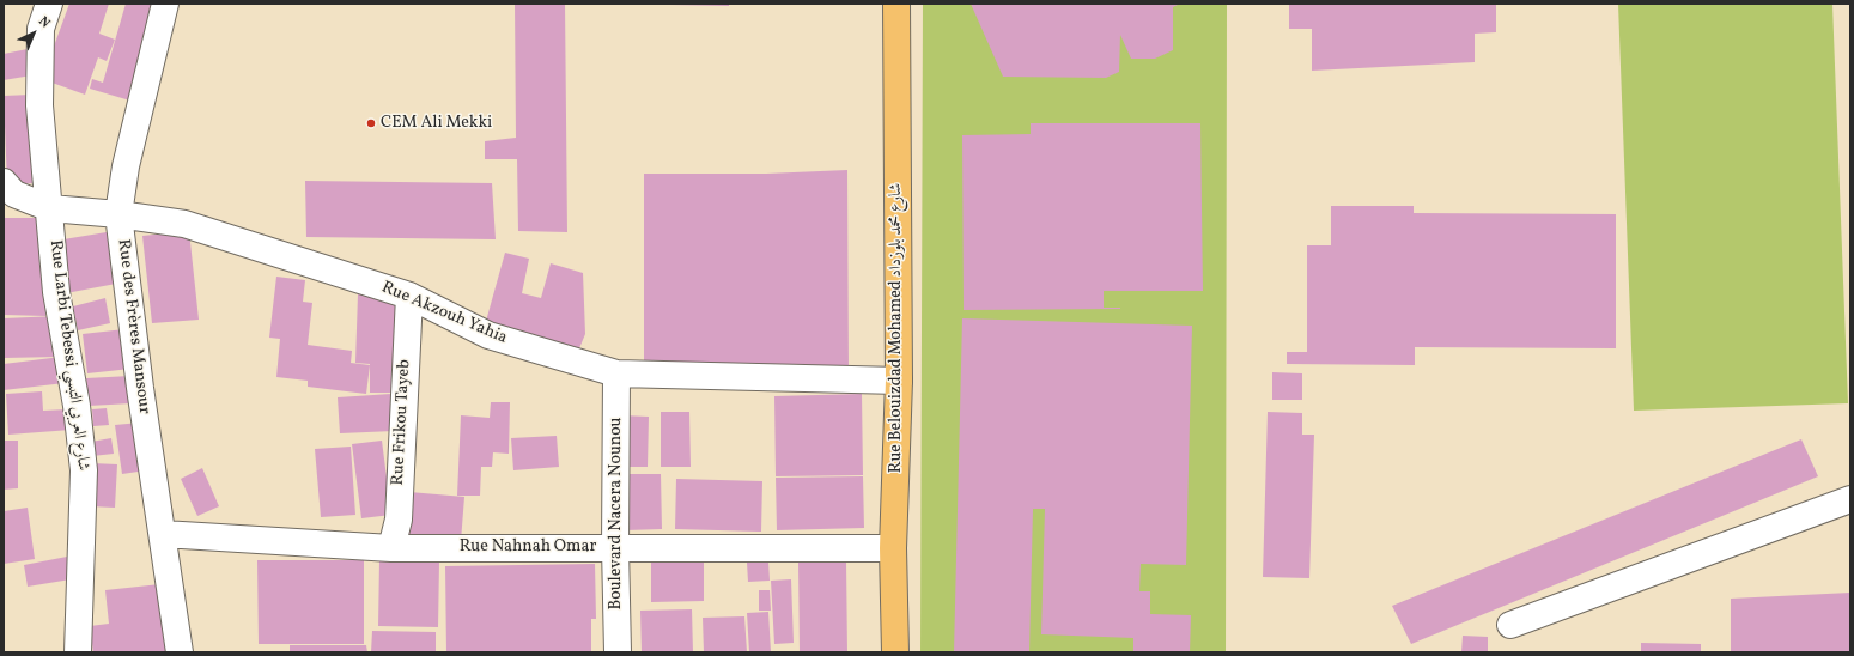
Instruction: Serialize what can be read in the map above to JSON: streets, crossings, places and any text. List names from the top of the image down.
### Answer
{
  "streets": {
    "main road": ["Rue Belouizdad Mohamed شارع محمد بلوزداد"],
    "street": [
      "Rue Akzouh Yahia",
      "Rue des Frères Mansour",
      "Rue Larbi Tebessi شارع العربي التبسي",
      "Rue Frikou Tayeb",
      "Boulevard Nacera Nounou",
      "Rue Nahnah Omar"
    ]
  },
  "crossings": [
    ["Rue Akzouh Yahia", "Rue des Frères Mansour"],
    ["Rue Akzouh Yahia", "Rue Belouizdad Mohamed شارع محمد بلوزداد"],
    ["Rue Akzouh Yahia", "Rue Larbi Tebessi شارع العربي التبسي"],
    ["Rue Akzouh Yahia", "Rue Frikou Tayeb"],
    ["Rue Akzouh Yahia", "Boulevard Nacera Nounou"],
    ["Rue des Frères Mansour", "Rue Nahnah Omar"],
    ["Rue Belouizdad Mohamed شارع محمد بلوزداد", "Rue Nahnah Omar"],
    ["Rue Frikou Tayeb", "Rue Nahnah Omar"],
    ["Boulevard Nacera Nounou", "Rue Nahnah Omar"]
  ],
  "places": ["CEM Ali Mekki"],
  "north": "top right"
}
